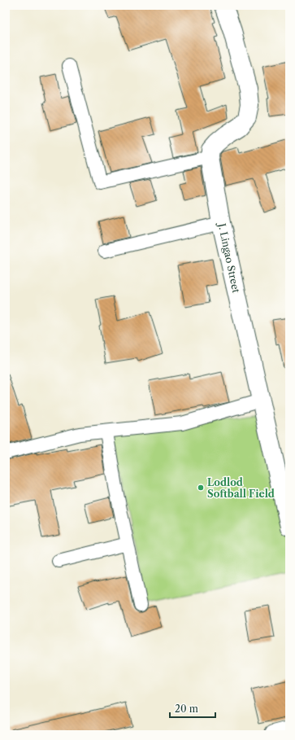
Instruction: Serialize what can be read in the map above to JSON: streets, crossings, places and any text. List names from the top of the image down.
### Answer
{
  "streets": {
    "street": ["J. Lingao Street"]
  },
  "places": ["Lodlod Softball Field"],
  "scale_bar": "20 m"
}
